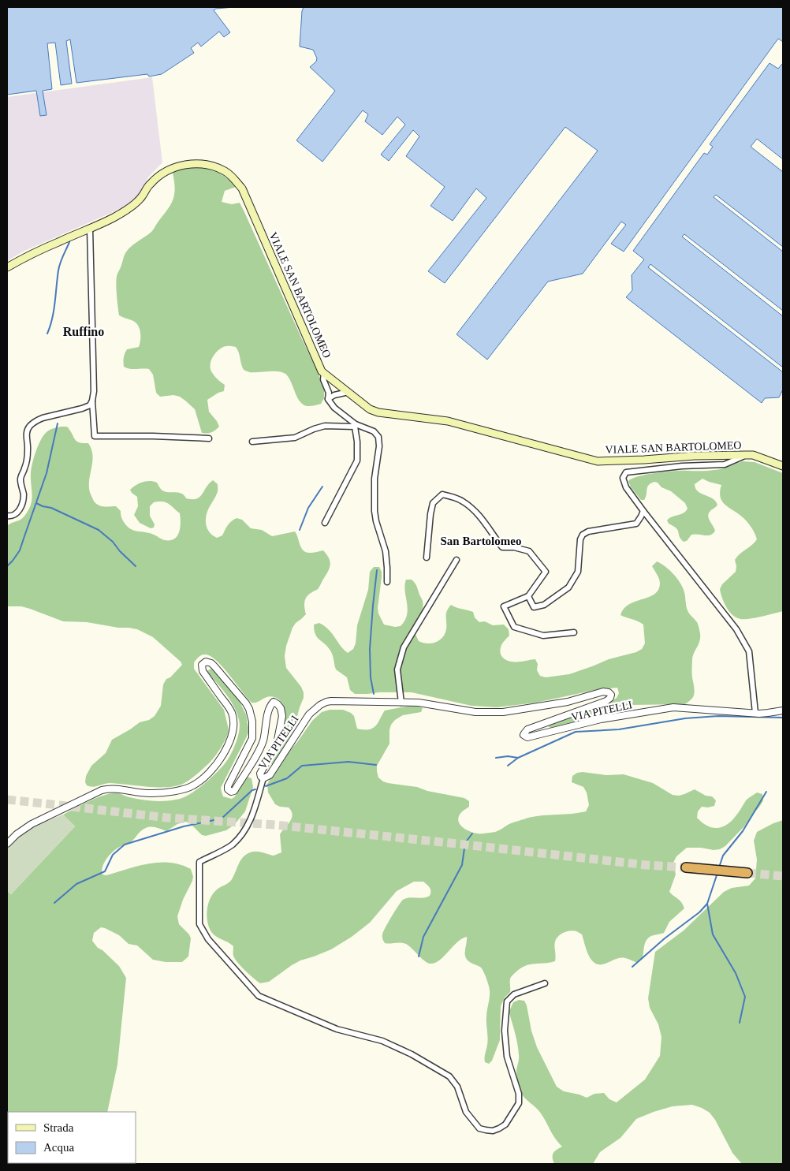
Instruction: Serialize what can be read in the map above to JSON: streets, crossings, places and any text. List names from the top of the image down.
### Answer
{
  "streets": {
    "main road": ["VIALE SAN BARTOLOMEO"],
    "street": ["VIA PITELLI"]
  },
  "districts": ["Ruffino", "San Bartolomeo"],
  "legend": ["Strada", "Acqua"]
}
